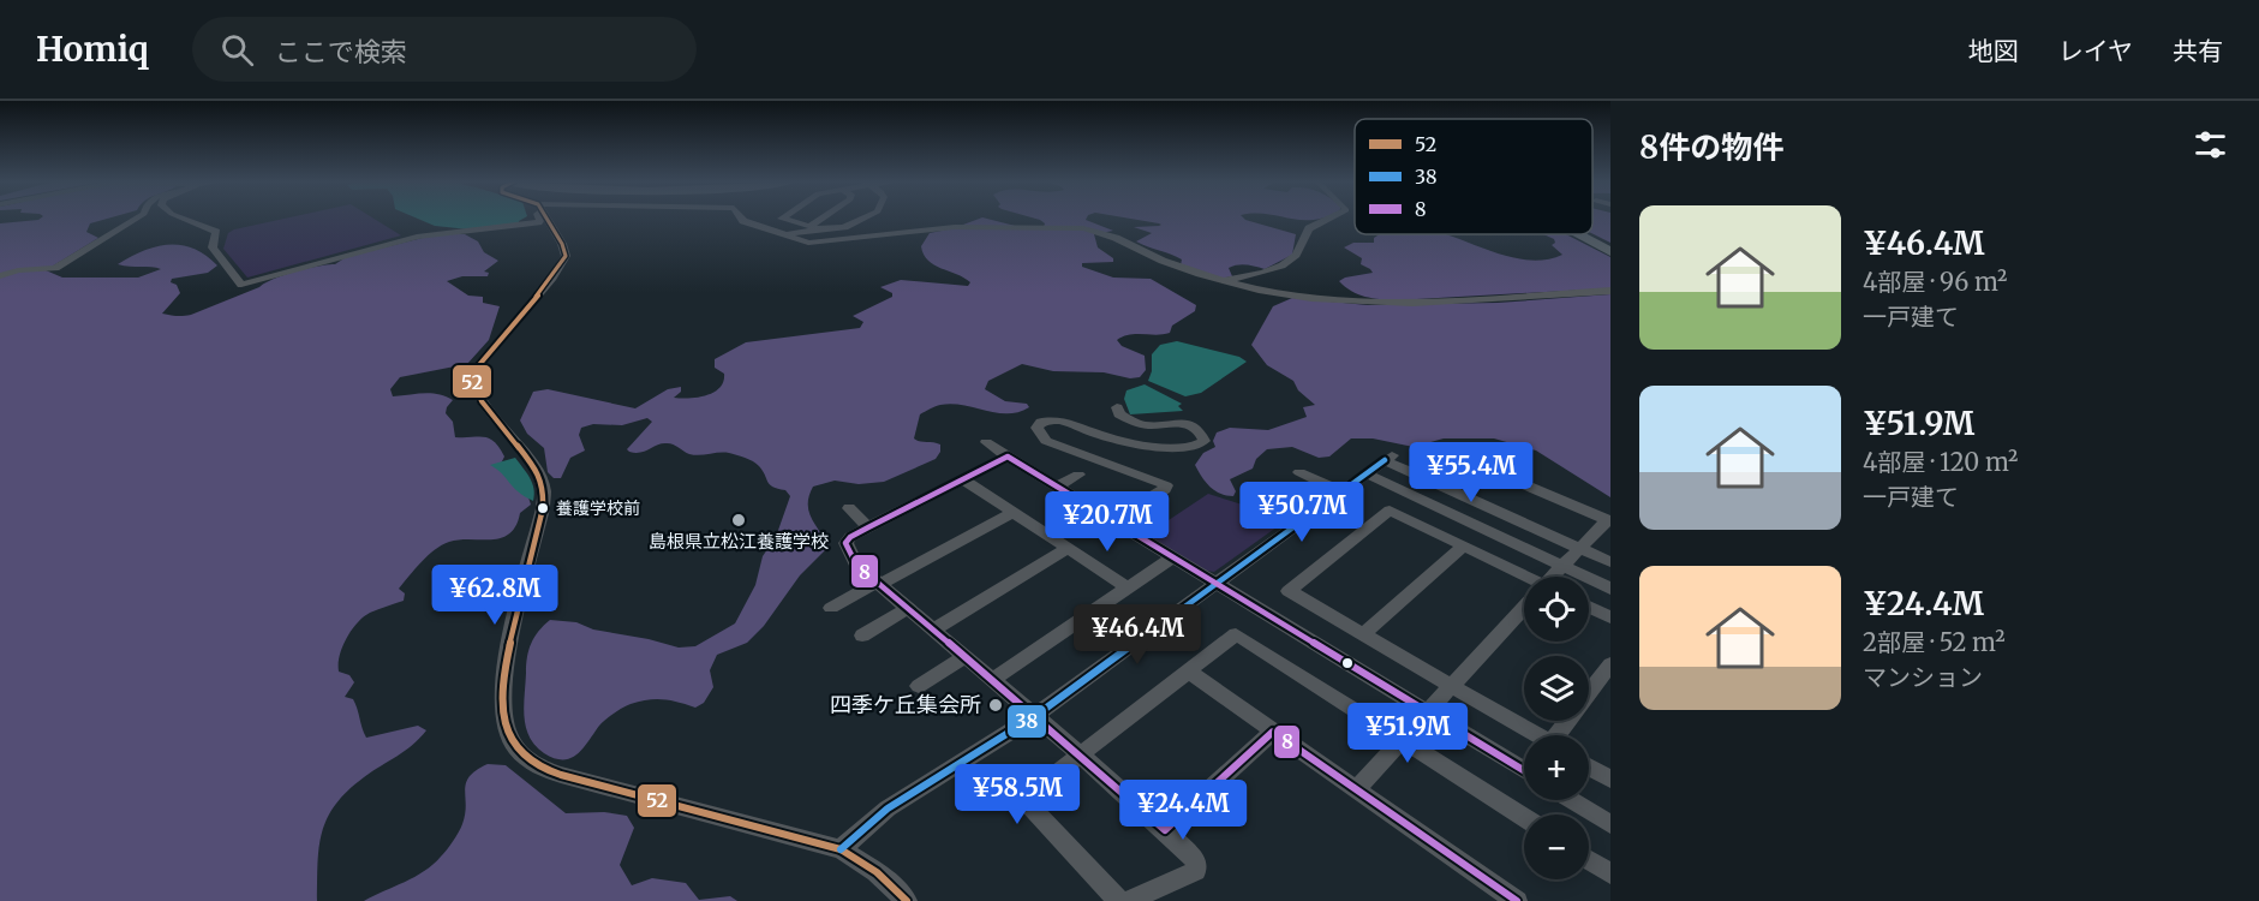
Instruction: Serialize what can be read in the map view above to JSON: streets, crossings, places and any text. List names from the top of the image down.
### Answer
{
  "places": ["養護学校前", "島根県立松江養護学校", "四季ケ丘集会所"],
  "lines": ["transit line 52", "transit line 8", "transit line 38"],
  "legend": ["52", "38", "8"],
  "page": {
    "header": "Homiq",
    "search": "ここで検索",
    "nav": ["地図", "レイヤ", "共有"],
    "heading": "8件の物件",
    "list": [
      {
        "name": "¥46.4M",
        "note": "4部屋 · 96 m² · 一戸建て"
      },
      {
        "name": "¥51.9M",
        "note": "4部屋 · 120 m² · 一戸建て"
      },
      {
        "name": "¥24.4M",
        "note": "2部屋 · 52 m² · マンション"
      }
    ],
    "price": [
      "¥55.4M",
      "¥50.7M",
      "¥20.7M",
      "¥62.8M",
      "¥46.4M",
      "¥51.9M",
      "¥58.5M",
      "¥24.4M"
    ],
    "map_buttons": ["+", "−"]
  }
}
